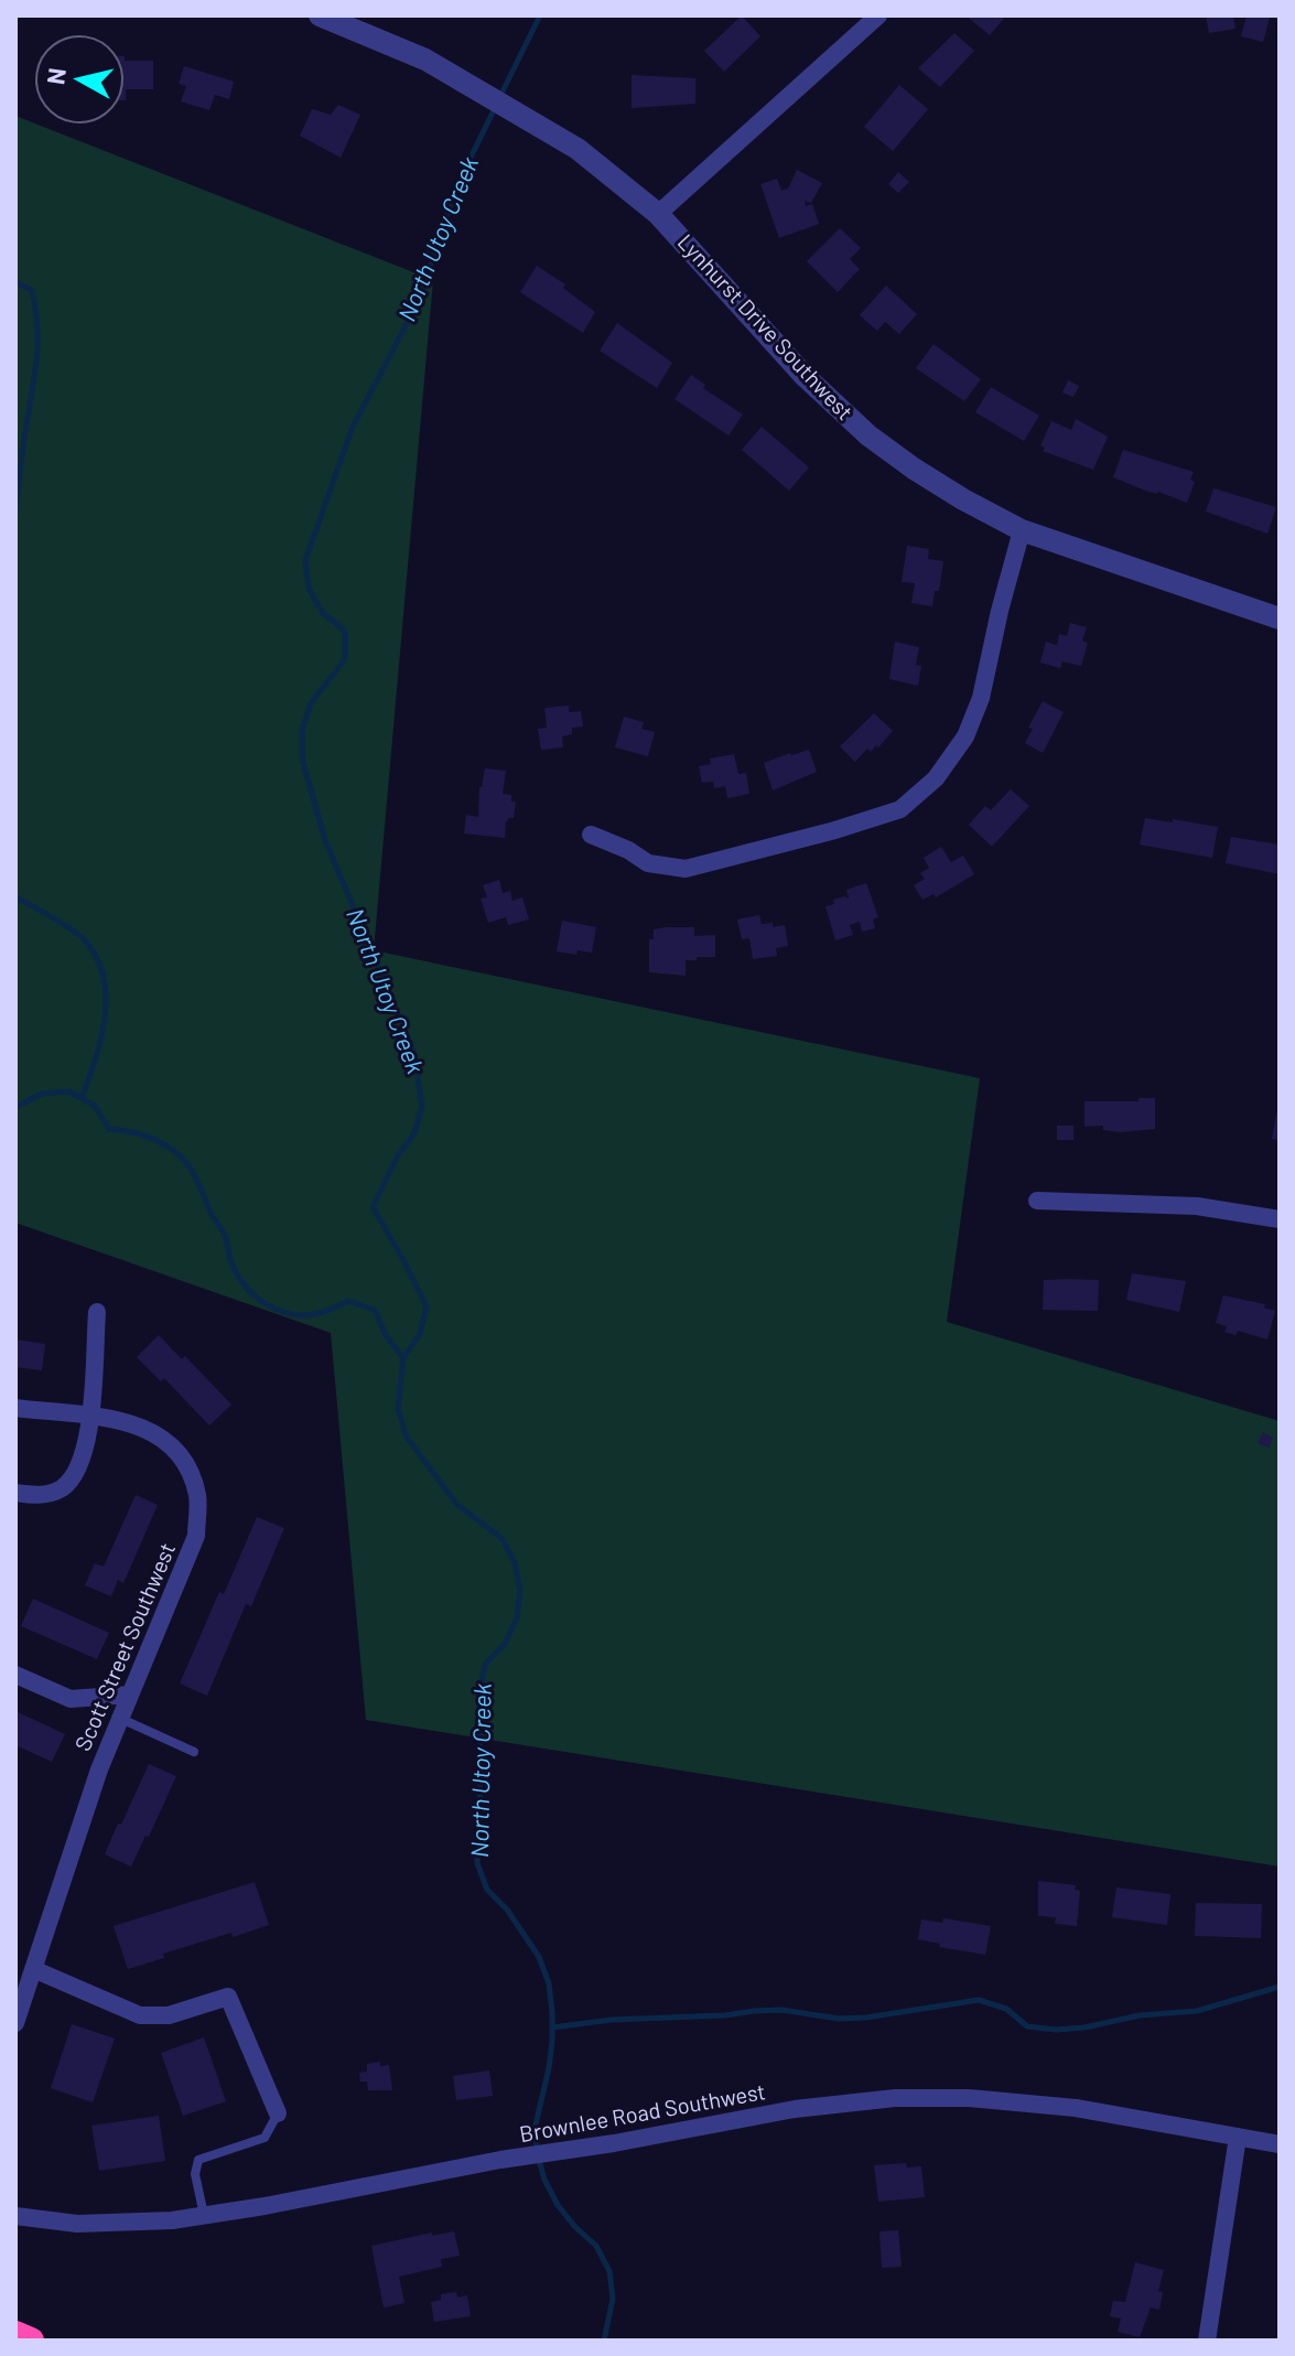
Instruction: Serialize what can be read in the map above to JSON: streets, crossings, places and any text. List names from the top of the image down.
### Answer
{
  "streets": {
    "street": ["Lynhurst Drive Southwest", "Scott Street Southwest", "Brownlee Road Southwest"]
  },
  "water": ["North Utoy Creek"],
  "north": "left"
}
